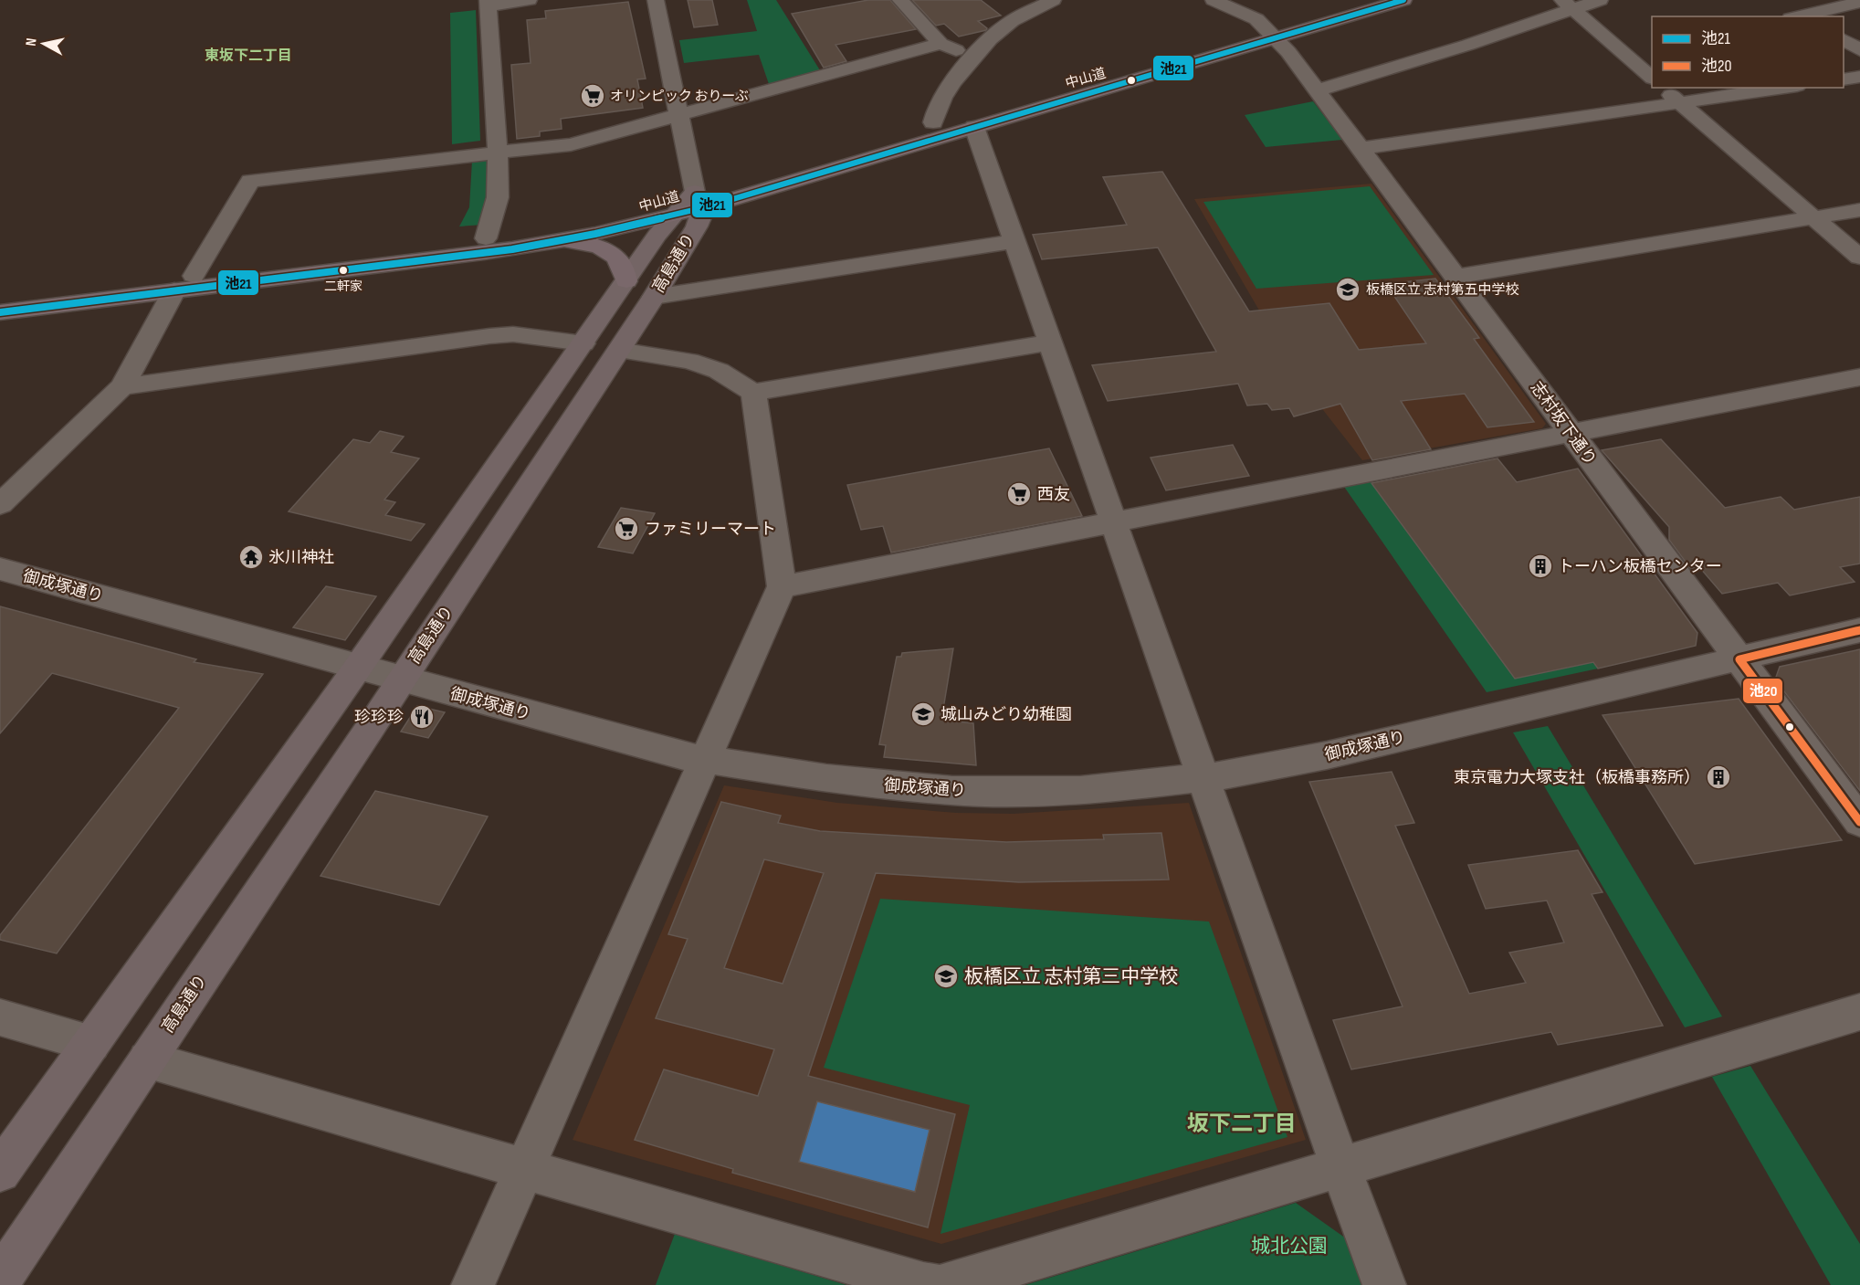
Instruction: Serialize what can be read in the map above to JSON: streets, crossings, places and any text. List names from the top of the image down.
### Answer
{
  "streets": {
    "highway": ["中山道"],
    "main road": ["高島通り"],
    "street": ["志村坂下通り", "御成塚通り"]
  },
  "crossings": [
    ["中山道", "高島通り"],
    ["中山道", "志村坂下通り"],
    ["高島通り", "御成塚通り"],
    ["志村坂下通り", "御成塚通り"]
  ],
  "districts": ["東坂下二丁目", "坂下二丁目"],
  "parks": ["城北公園"],
  "places": {
    "supermarket": ["オリンピック おりーぶ", "西友", "ファミリーマート"],
    "other": ["二軒家"],
    "school or university": ["板橋区立 志村第五中学校", "城山みどり幼稚園", "板橋区立 志村第三中学校"],
    "temple": ["氷川神社"],
    "building": ["トーハン板橋センター", "東京電力大塚支社（板橋事務所）"],
    "restaurant": ["珍珍珍"]
  },
  "lines": ["transit line 池21", "transit line 池20"],
  "legend": ["池21", "池20"],
  "north": "left"
}
